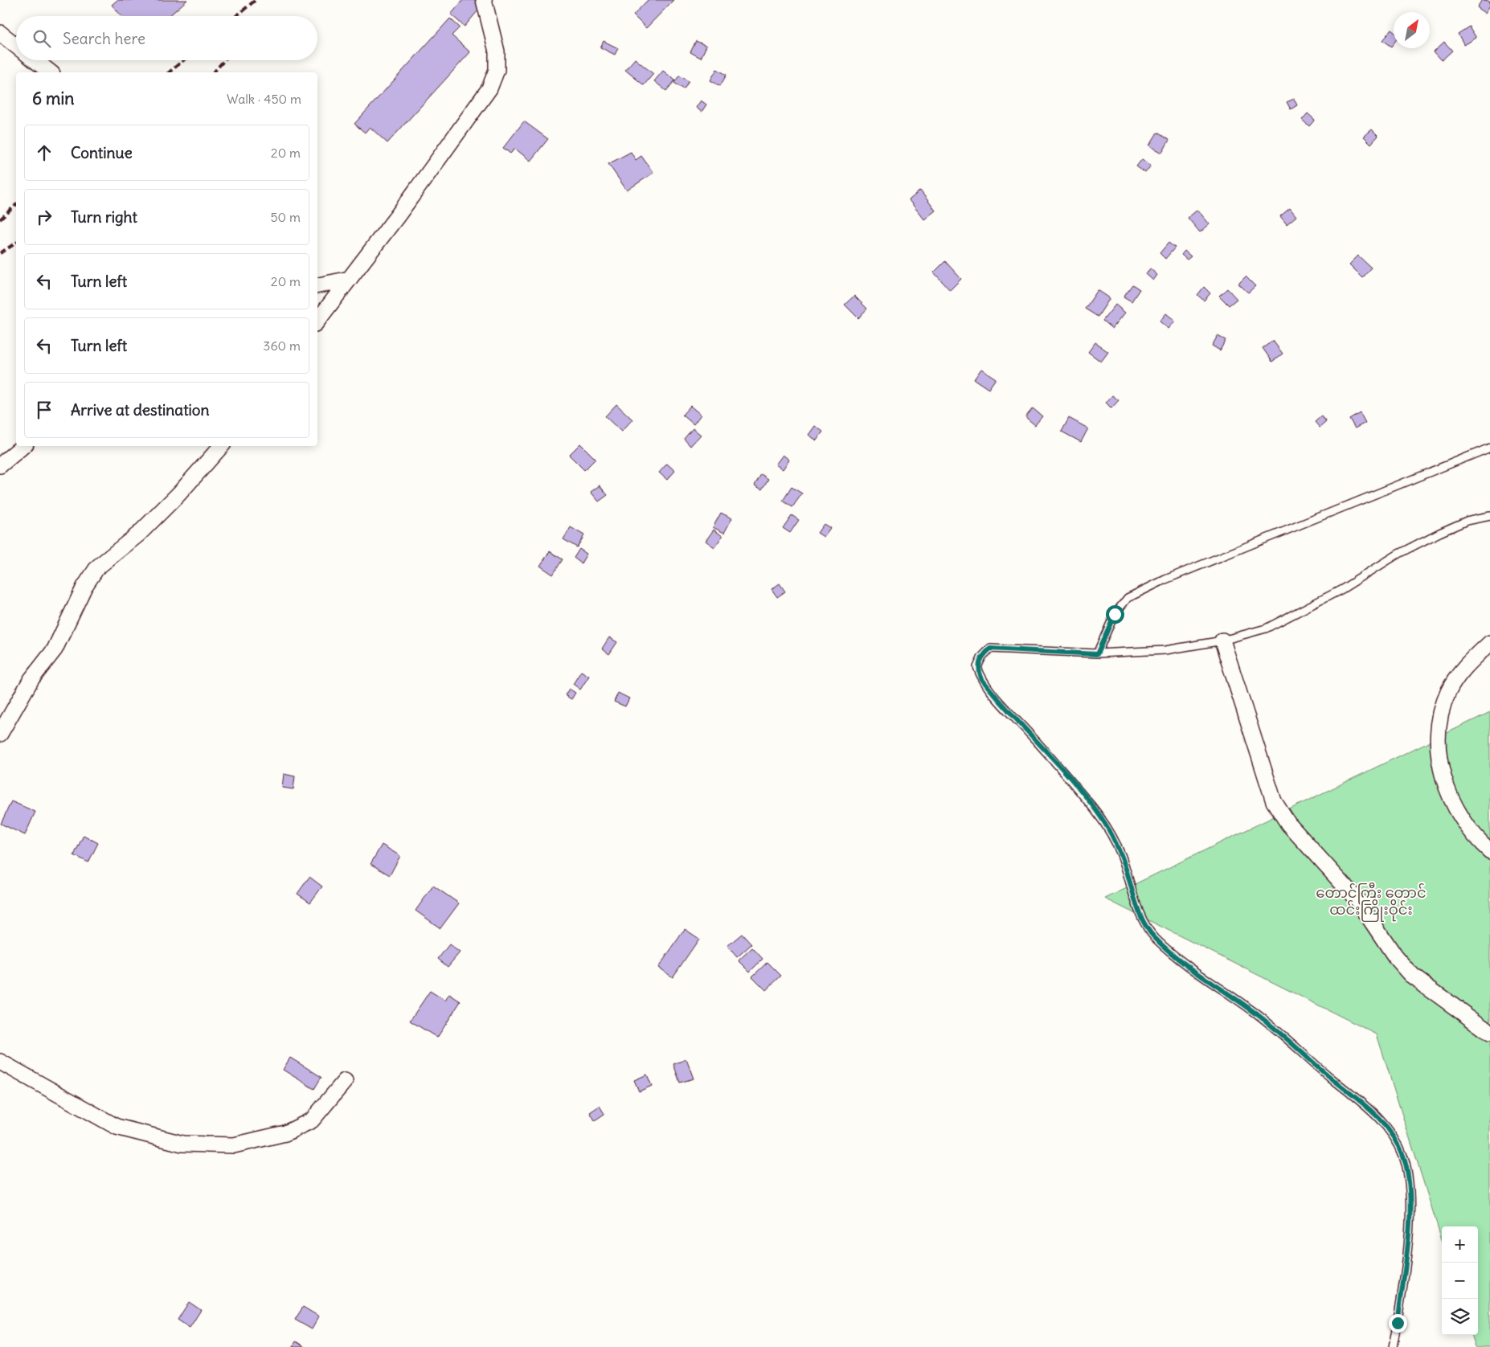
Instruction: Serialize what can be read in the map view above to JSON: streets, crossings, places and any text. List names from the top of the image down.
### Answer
{
  "parks": ["တောင်ကြီး တောင် ထင်းကြိုးဝိုင်း"],
  "north": "top right",
  "page": {
    "search": "Search here",
    "heading": ["6 min", "Walk · 450 m"],
    "list": [
      ["Continue", "20 m"],
      ["Turn right", "50 m"],
      ["Turn left", "20 m"],
      ["Turn left", "360 m"],
      "Arrive at destination"
    ],
    "map_buttons": ["+", "−"]
  }
}
